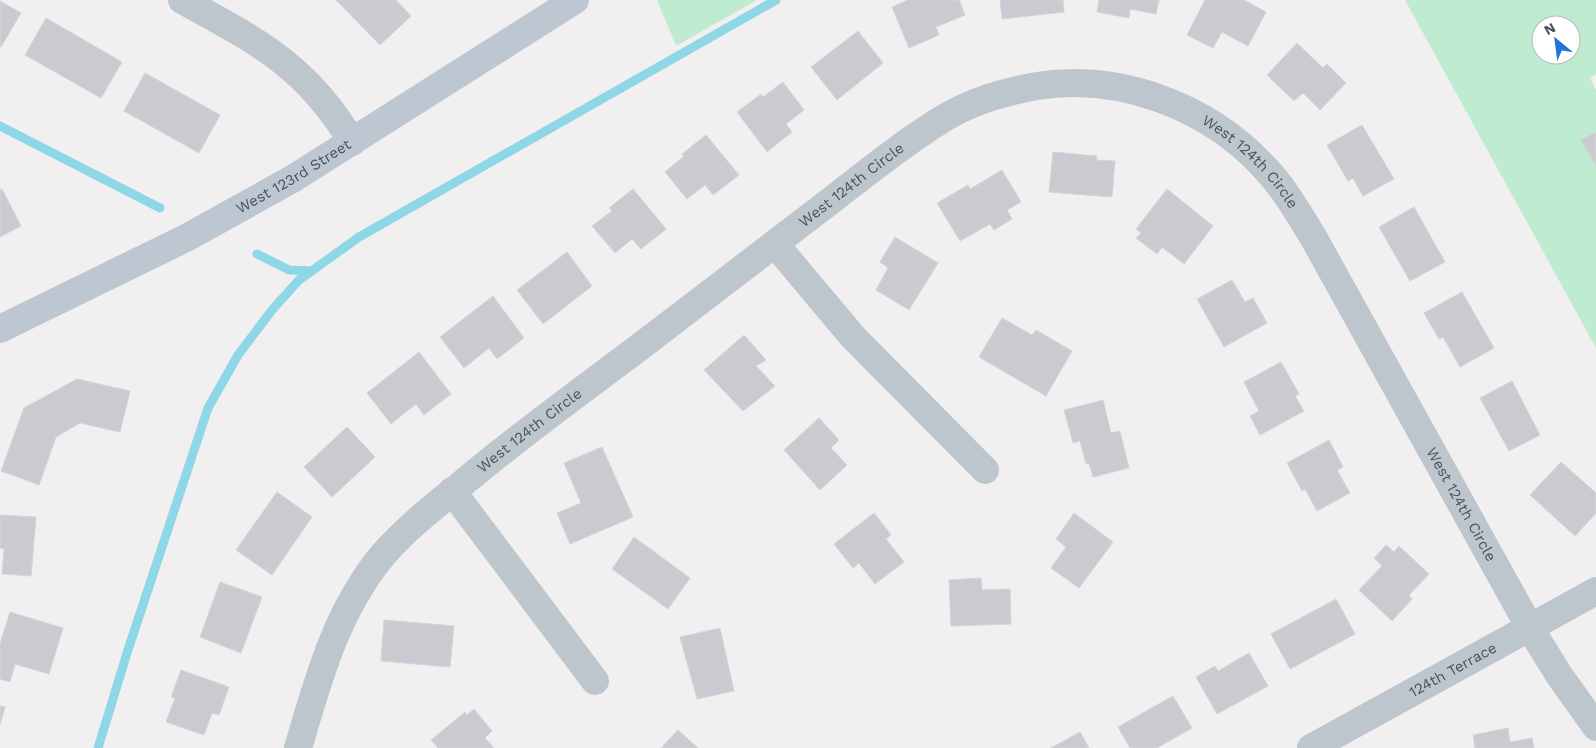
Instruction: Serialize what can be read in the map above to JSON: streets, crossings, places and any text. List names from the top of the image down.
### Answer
{
  "streets": {
    "street": ["West 124th Circle", "West 123rd Street", "124th Terrace"]
  },
  "crossings": [
    ["West 124th Circle", "124th Terrace"]
  ],
  "north": "top left"
}
